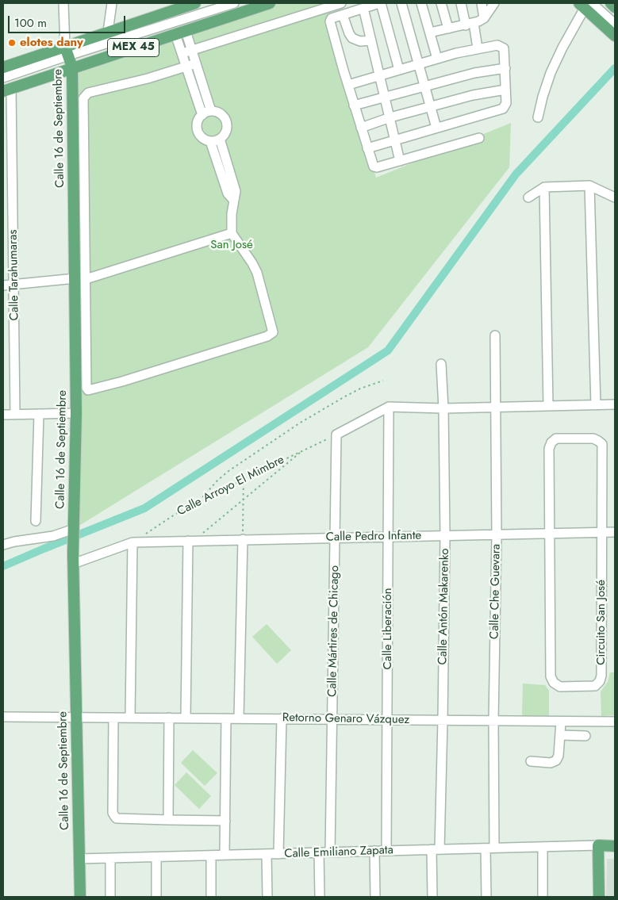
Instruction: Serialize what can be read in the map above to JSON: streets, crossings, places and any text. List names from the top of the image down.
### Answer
{
  "streets": {
    "main road": ["MEX 45", "Calle 16 de Septiembre"],
    "street": [
      "Calle Tarahumaras",
      "Calle Pedro Infante",
      "Calle Che Guevara",
      "Calle Antón Makarenko",
      "Circuito San José",
      "Calle Liberación",
      "Calle Mártires de Chicago",
      "Retorno Genaro Vázquez",
      "Calle Emiliano Zapata"
    ],
    "path": ["Calle Arroyo El Mimbre"]
  },
  "crossings": [
    ["MEX 45", "Calle 16 de Septiembre"],
    ["MEX 45", "Calle Tarahumaras"],
    ["Calle 16 de Septiembre", "Retorno Genaro Vázquez"],
    ["Calle 16 de Septiembre", "Calle Emiliano Zapata"],
    ["Calle Arroyo El Mimbre", "Calle Pedro Infante"],
    ["Calle Arroyo El Mimbre", "Calle Mártires de Chicago"],
    ["Calle Pedro Infante", "Calle Che Guevara"],
    ["Calle Pedro Infante", "Calle Antón Makarenko"],
    ["Calle Pedro Infante", "Circuito San José"],
    ["Calle Pedro Infante", "Calle Liberación"],
    ["Calle Pedro Infante", "Calle Mártires de Chicago"],
    ["Calle Che Guevara", "Retorno Genaro Vázquez"],
    ["Calle Che Guevara", "Calle Emiliano Zapata"],
    ["Calle Antón Makarenko", "Retorno Genaro Vázquez"],
    ["Calle Antón Makarenko", "Calle Emiliano Zapata"],
    ["Calle Liberación", "Retorno Genaro Vázquez"],
    ["Calle Liberación", "Calle Emiliano Zapata"],
    ["Calle Mártires de Chicago", "Retorno Genaro Vázquez"],
    ["Calle Mártires de Chicago", "Calle Emiliano Zapata"]
  ],
  "parks": ["San José"],
  "places": ["elotes dany"],
  "scale_bar": "100 m"
}
